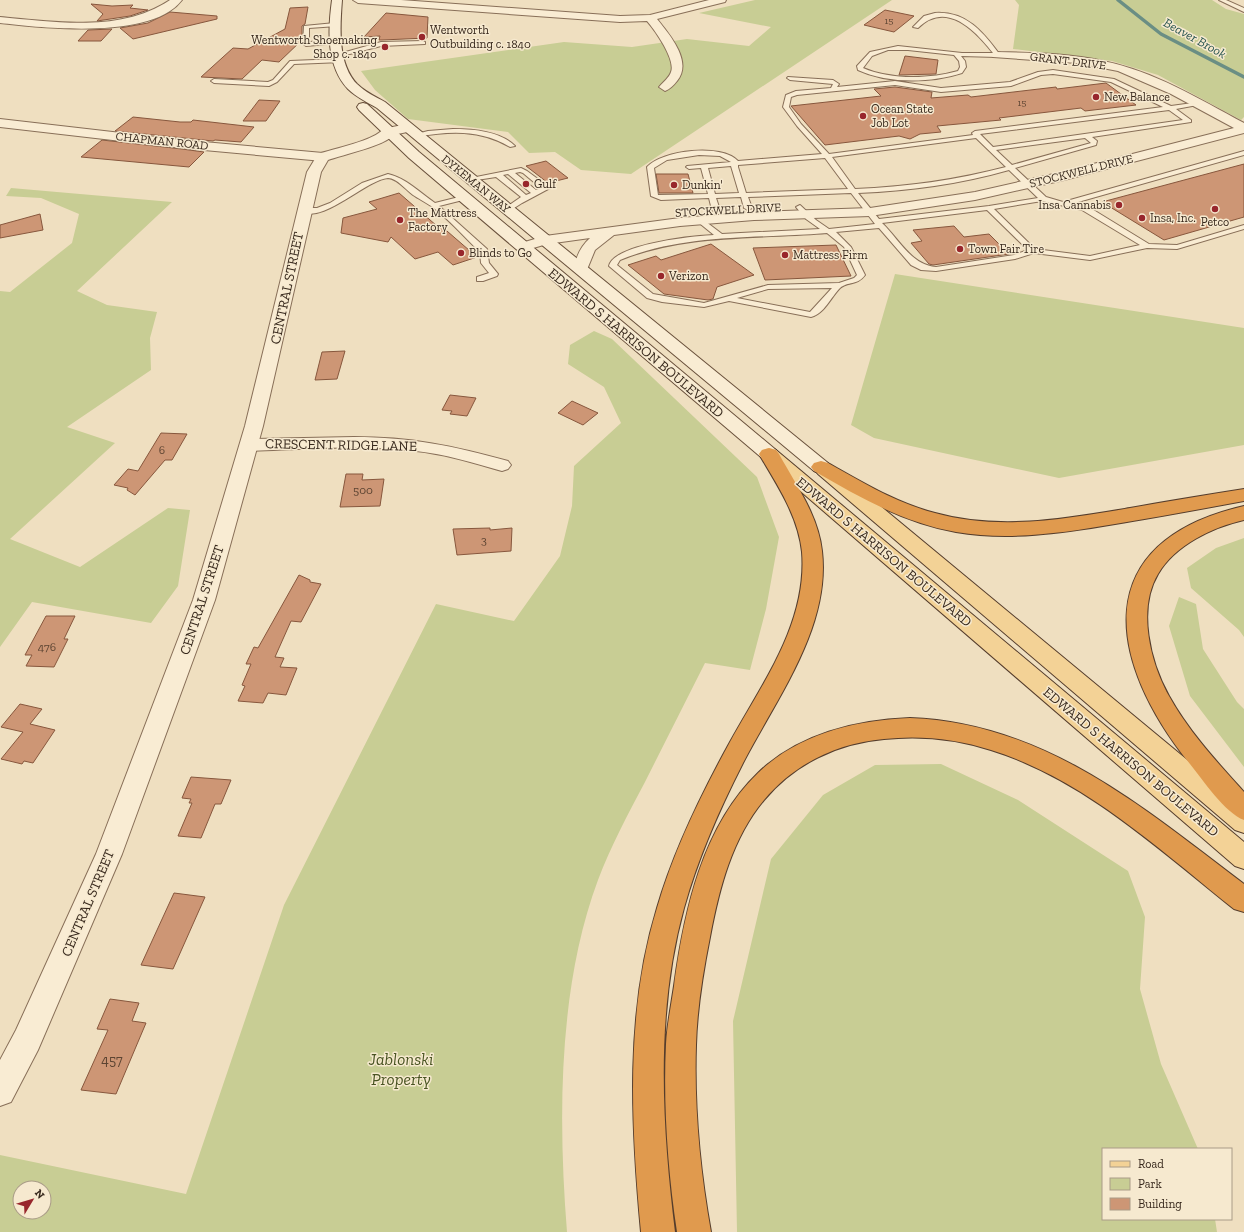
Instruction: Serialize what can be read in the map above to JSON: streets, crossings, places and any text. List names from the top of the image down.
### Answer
{
  "streets": {
    "main road": ["DYKEMAN WAY", "CENTRAL STREET", "EDWARD S HARRISON BOULEVARD"],
    "street": [
      "GRANT DRIVE",
      "CHAPMAN ROAD",
      "STOCKWELL DRIVE",
      "CRESCENT RIDGE LANE"
    ]
  },
  "crossings": [
    ["GRANT DRIVE", "STOCKWELL DRIVE"],
    ["CHAPMAN ROAD", "CENTRAL STREET"],
    ["STOCKWELL DRIVE", "DYKEMAN WAY"],
    ["STOCKWELL DRIVE", "EDWARD S HARRISON BOULEVARD"],
    ["DYKEMAN WAY", "EDWARD S HARRISON BOULEVARD"],
    ["CENTRAL STREET", "CRESCENT RIDGE LANE"]
  ],
  "water": ["Beaver Brook"],
  "parks": ["Jablonski Property"],
  "places": [
    "Wentworth Outbuilding c. 1840",
    "Wentworth Shoemaking Shop c. 1840",
    "New Balance",
    "Ocean State Job Lot",
    "Gulf",
    "Dunkin'",
    "Insa Cannabis",
    "Petco",
    "Insa, Inc.",
    "The Mattress Factory",
    "Town Fair Tire",
    "Blinds to Go",
    "Mattress Firm",
    "Verizon"
  ],
  "house_numbers": [
    "15",
    "15",
    "6",
    "500",
    "3",
    "476",
    "457"
  ],
  "legend": ["Road", "Park", "Building"],
  "north": "top right"
}
